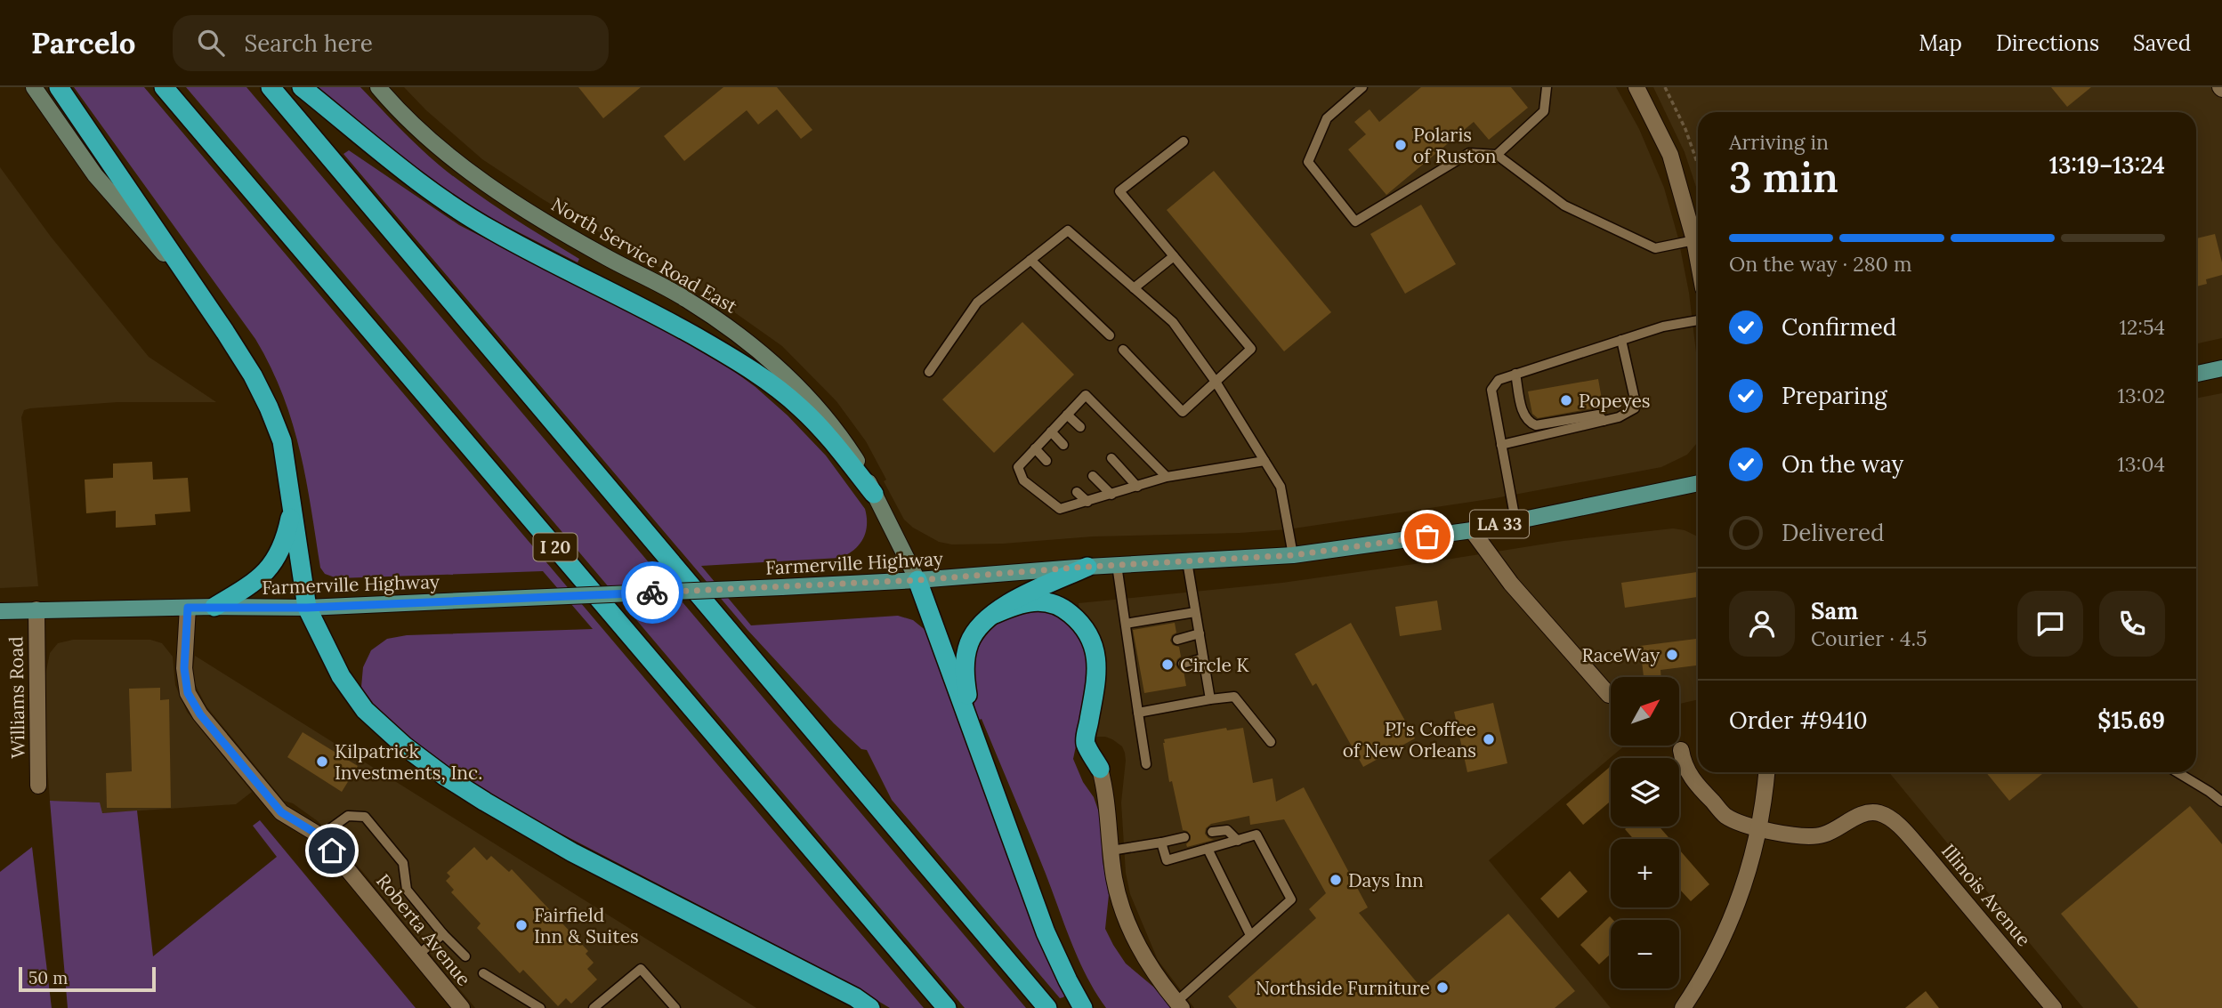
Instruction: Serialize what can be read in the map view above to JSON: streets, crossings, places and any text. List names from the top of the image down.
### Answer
{
  "streets": {
    "highway": ["I 20"],
    "main road": ["North Service Road East", "LA 33", "Farmerville Highway"],
    "street": ["Williams Road", "Illinois Avenue", "Roberta Avenue"]
  },
  "crossings": [
    ["North Service Road East", "Farmerville Highway"],
    ["Farmerville Highway", "Williams Road"],
    ["Farmerville Highway", "Roberta Avenue"]
  ],
  "places": [
    "Polaris of Ruston",
    "Popeyes",
    "RaceWay",
    "Circle K",
    "PJ's Coffee of New Orleans",
    "Kilpatrick Investments, Inc.",
    "Days Inn",
    "Fairfield Inn & Suites",
    "Northside Furniture"
  ],
  "scale_bar": "50 m",
  "north": "top right",
  "page": {
    "header": "Parcelo",
    "search": "Search here",
    "nav": ["Map", "Directions", "Saved"],
    "heading": ["3 min", "Arriving in", "13:19–13:24"],
    "panel": [
      "Sam",
      "Courier · 4.5",
      "Order #9410",
      "$15.69"
    ],
    "bar": "On the way · 280 m",
    "list": [
      ["Confirmed", "12:54"],
      ["Preparing", "13:02"],
      ["On the way", "13:04"],
      "Delivered"
    ],
    "map_buttons": ["+", "−"],
    "scale": "50 m"
  }
}
